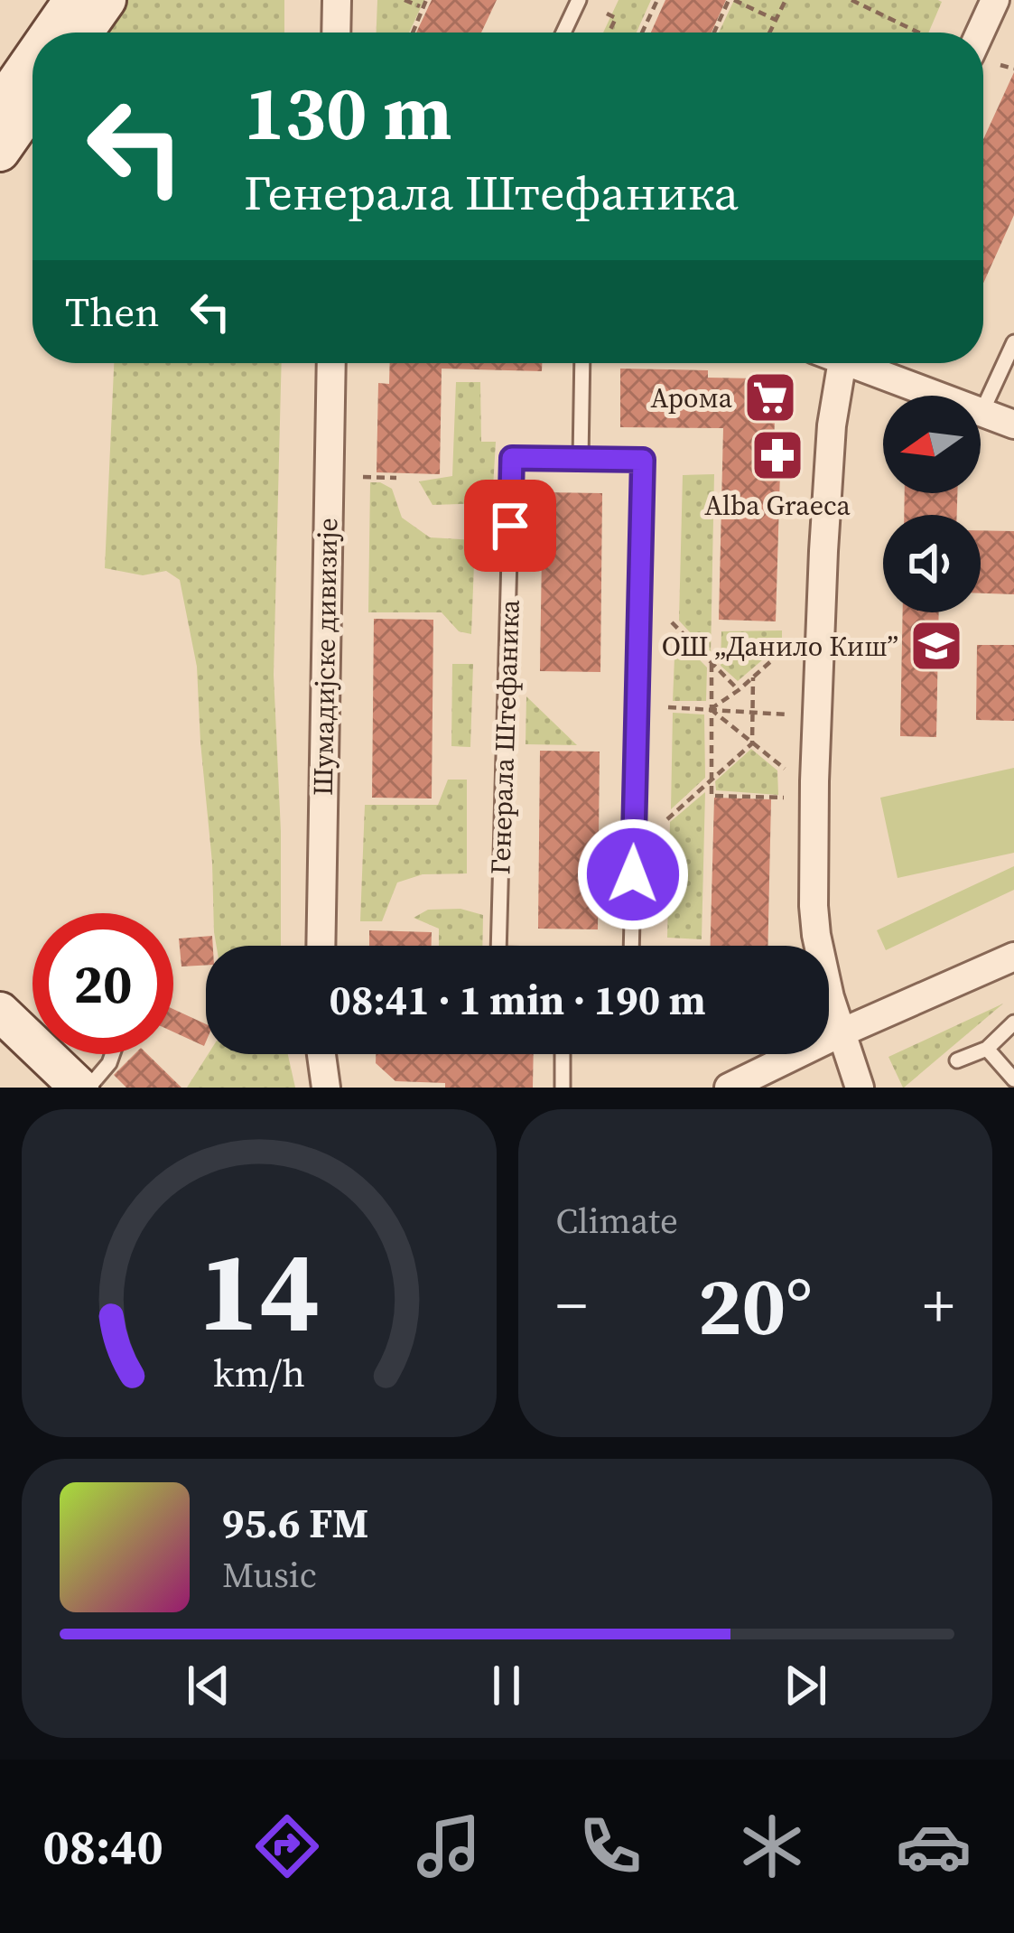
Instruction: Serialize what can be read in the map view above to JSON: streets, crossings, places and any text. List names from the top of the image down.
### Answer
{
  "streets": {
    "street": ["Шумадијске дивизије"],
    "lane": ["Генерала Штефаника"]
  },
  "places": {
    "supermarket": ["Арома"],
    "pharmacy": ["Alba Graeca"],
    "school or university": ["ОШ „Данило Киш”"]
  },
  "north": "left",
  "page": {
    "turn": ["130 m", "Генерала Штефаника"],
    "then": "Then",
    "limit": "20",
    "trip": "08:41 · 1 min · 190 m",
    "tile": "Climate",
    "heat": ["−", "20°", "+"],
    "song": ["95.6 FM", "Music"],
    "tabs": "08:40",
    "gauge": ["14", "km/h"]
  }
}
